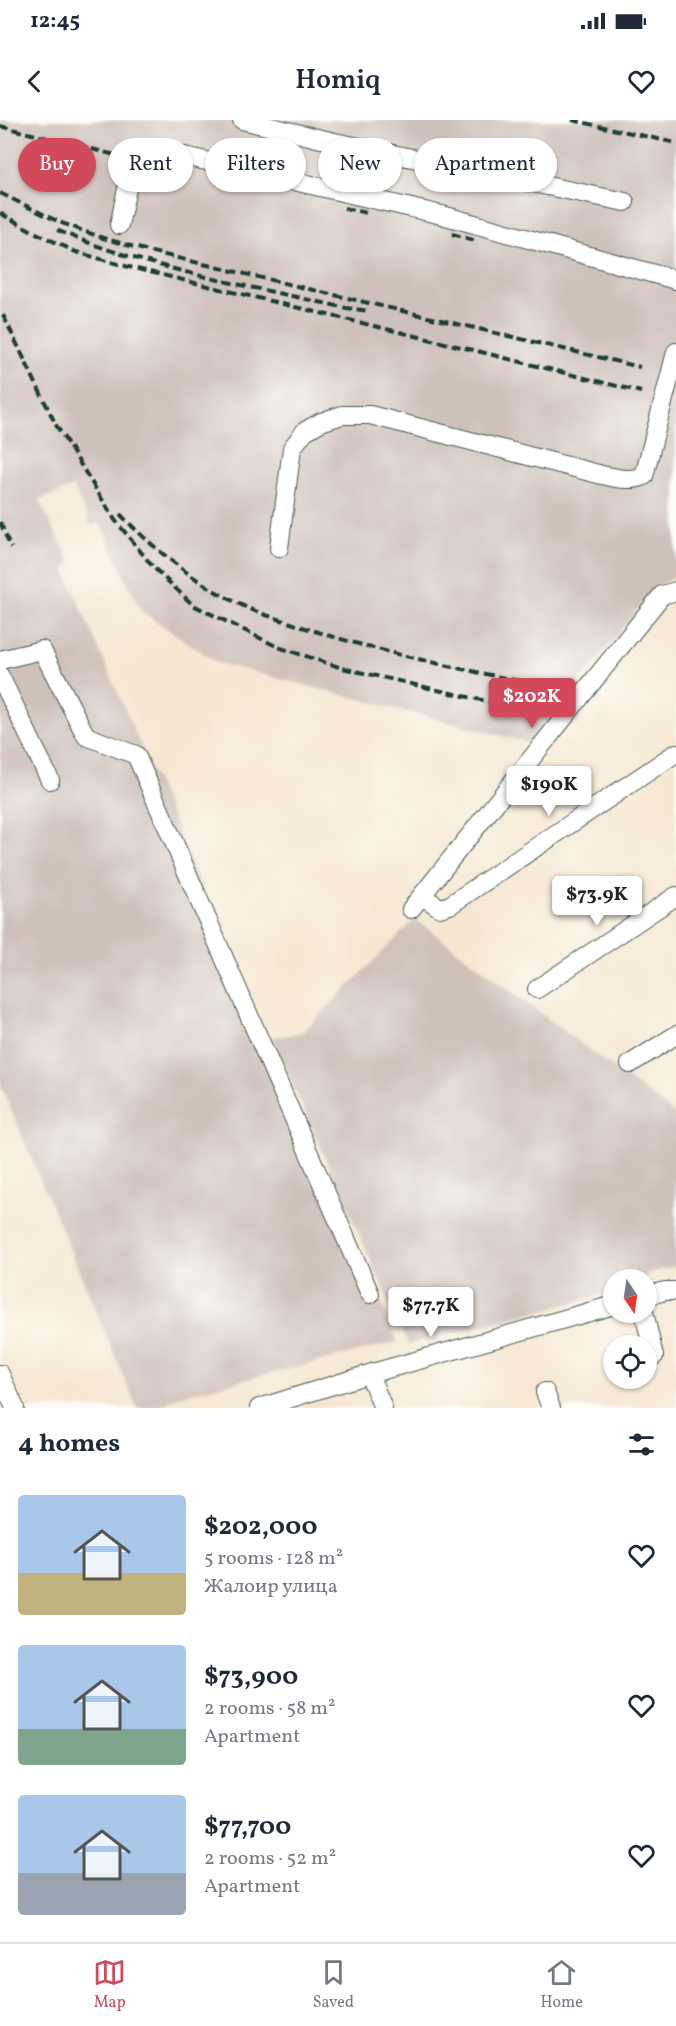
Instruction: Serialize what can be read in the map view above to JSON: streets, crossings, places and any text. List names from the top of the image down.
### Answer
{
  "north": "bottom",
  "page": {
    "status": "12:45",
    "header": "Homiq",
    "chip": [
      "Buy",
      "Rent",
      "Filters",
      "New",
      "Apartment"
    ],
    "price": [
      "$202K",
      "$190K",
      "$73.9K",
      "$77.7K"
    ],
    "heading": "4 homes",
    "list": [
      {
        "name": "$202,000",
        "note": "5 rooms · 128 m² · Жалоир улица"
      },
      {
        "name": "$73,900",
        "note": "2 rooms · 58 m² · Apartment"
      },
      {
        "name": "$77,700",
        "note": "2 rooms · 52 m² · Apartment"
      }
    ],
    "tabs": ["Map", "Saved", "Home"]
  }
}
